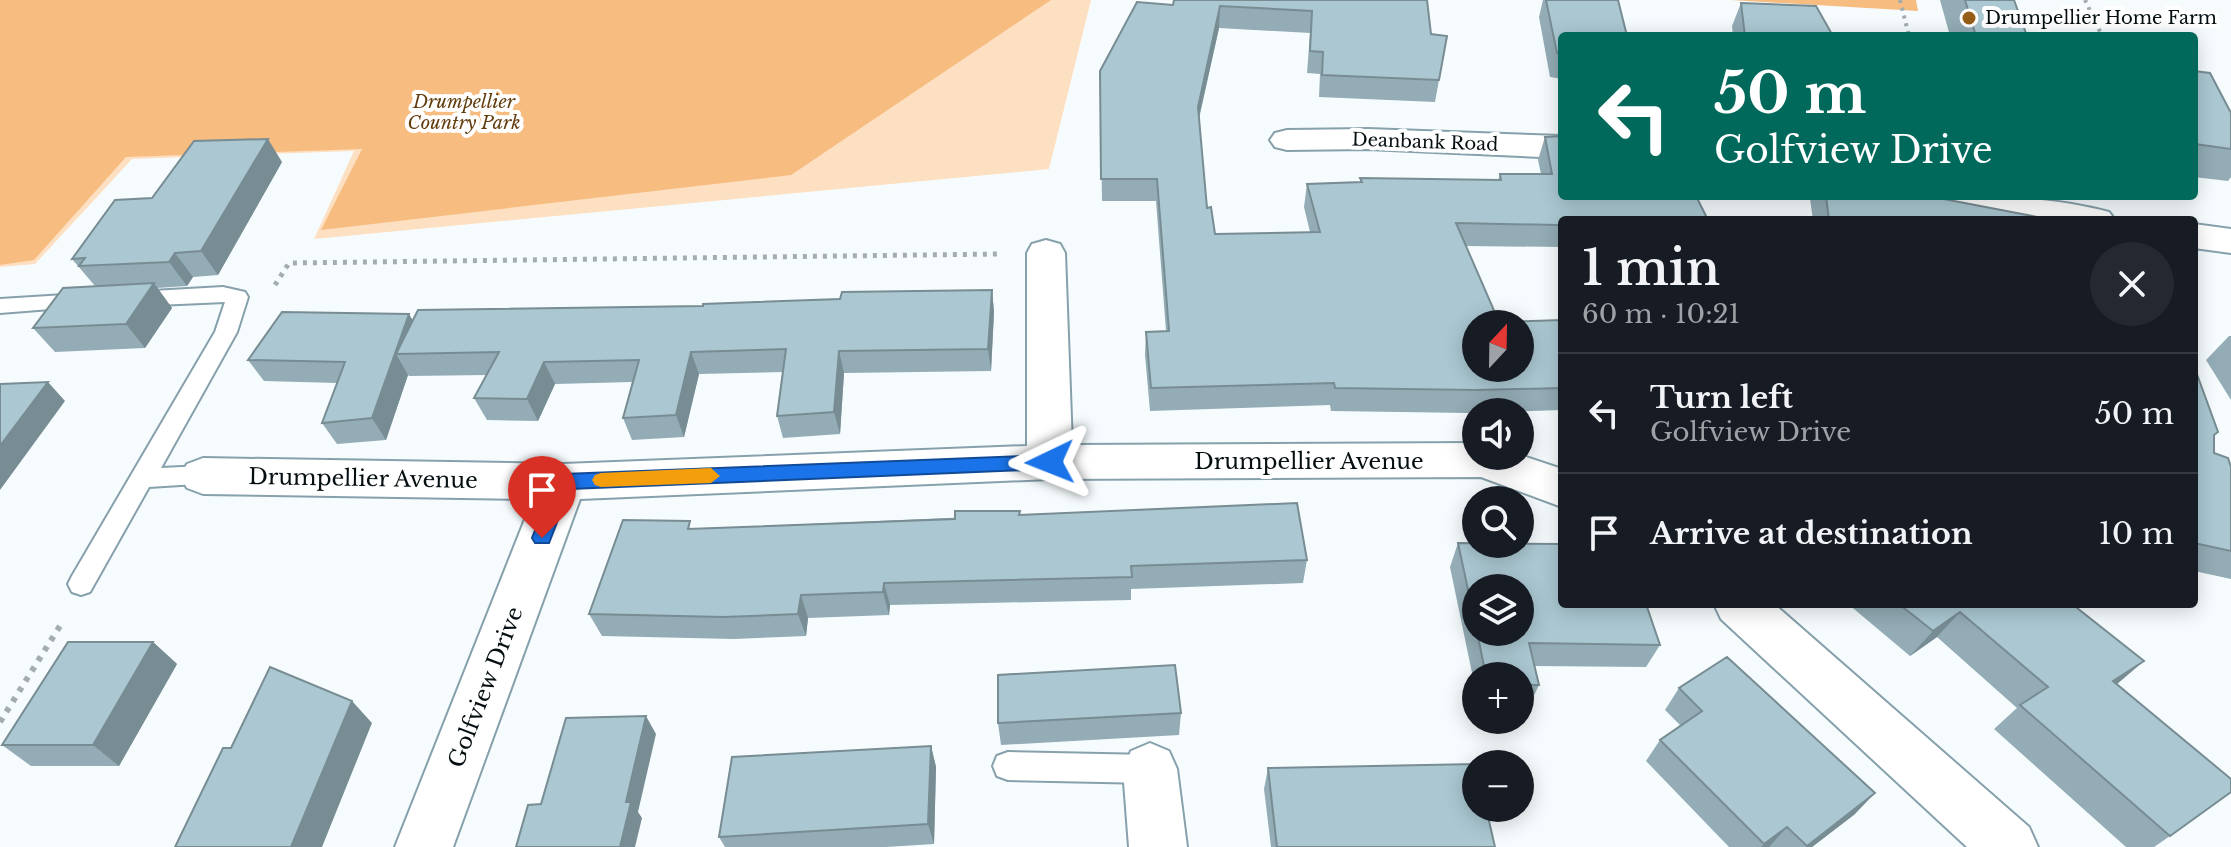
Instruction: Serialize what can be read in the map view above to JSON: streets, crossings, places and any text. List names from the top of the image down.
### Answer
{
  "streets": {
    "street": ["Deanbank Road", "Drumpellier Avenue", "Golfview Drive"]
  },
  "crossings": [
    ["Drumpellier Avenue", "Golfview Drive"]
  ],
  "parks": ["Drumpellier Country Park"],
  "places": ["Drumpellier Home Farm"],
  "north": "top",
  "page": {
    "turn": ["50 m", "Golfview Drive"],
    "heading": ["1 min", "60 m · 10:21"],
    "map_buttons": ["+", "−"],
    "list": [
      {
        "name": "Turn left",
        "note": "Golfview Drive",
        "value": "50 m"
      },
      {
        "name": "Arrive at destination",
        "value": "10 m"
      }
    ]
  }
}
